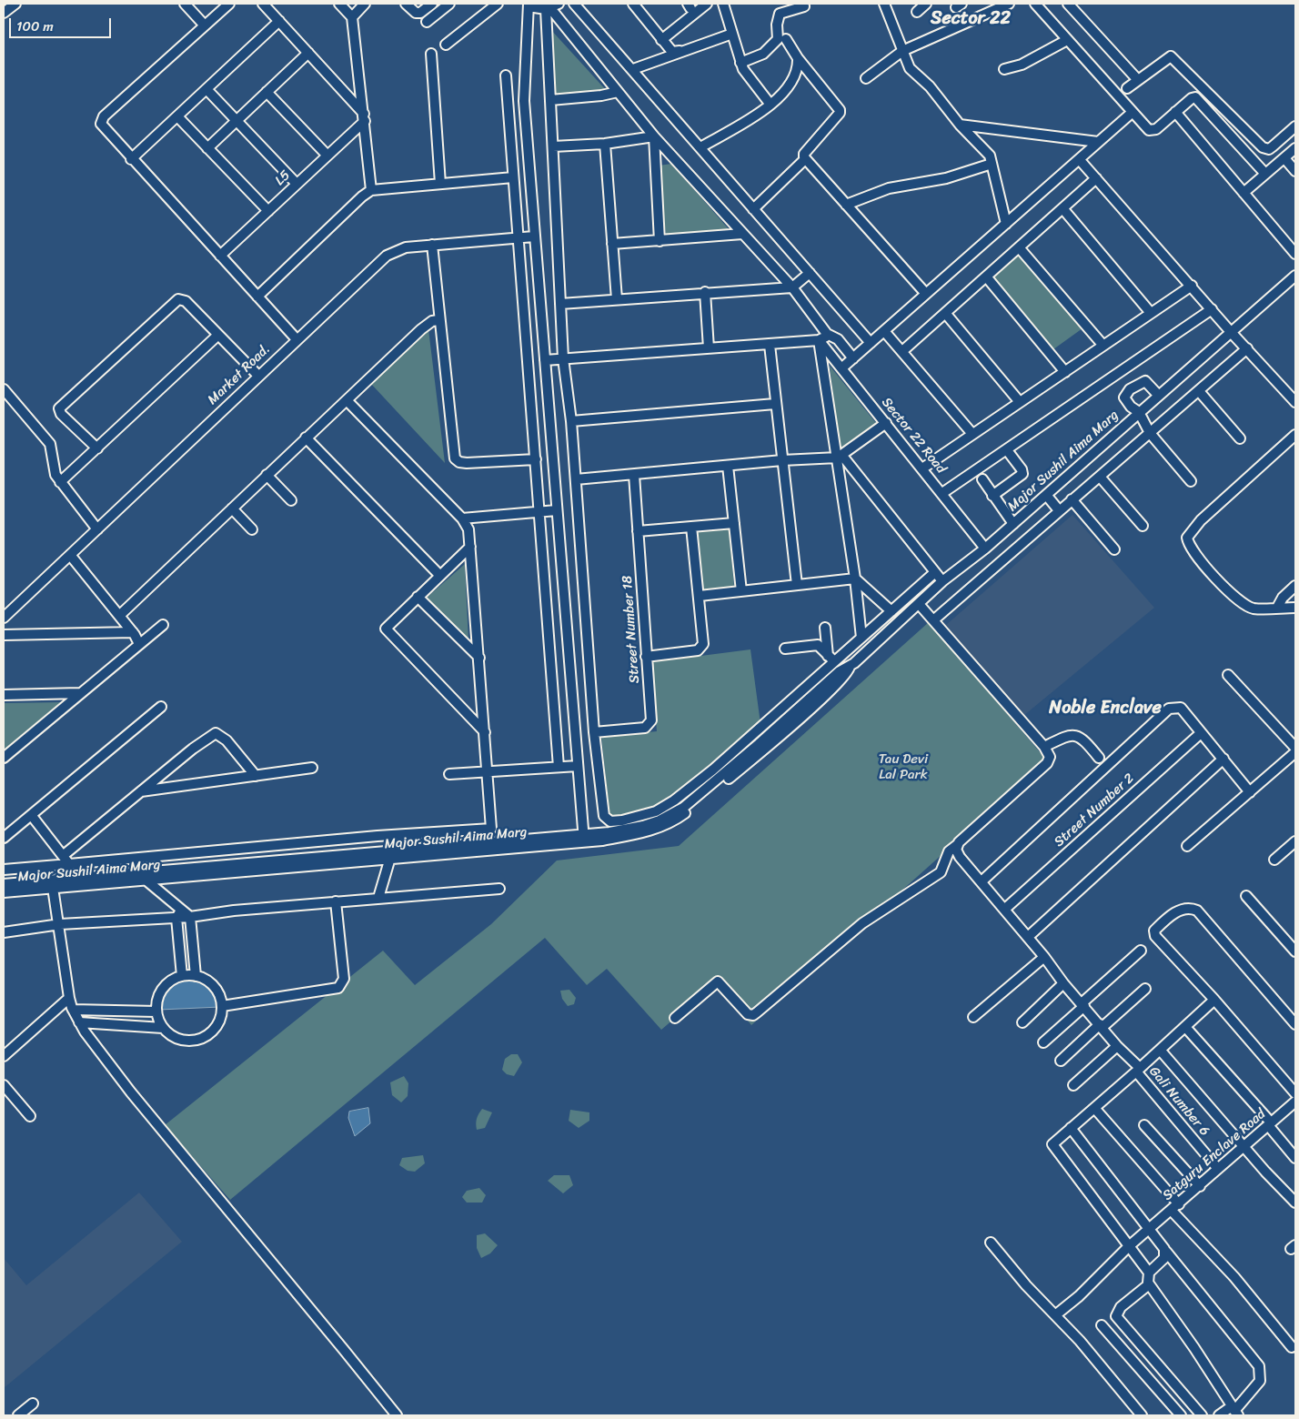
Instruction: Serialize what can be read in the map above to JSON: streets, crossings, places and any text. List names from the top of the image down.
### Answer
{
  "streets": {
    "street": [
      "L5",
      "Market Road.",
      "Sector 22 Road",
      "Major Sushil Aima Marg",
      "Street Number 18",
      "Street Number 2",
      "Gali Number 6",
      "Satguru Enclave Road"
    ]
  },
  "crossings": [
    ["Sector 22 Road", "Major Sushil Aima Marg"],
    ["Street Number 2", "Gali Number 6"],
    ["Gali Number 6", "Satguru Enclave Road"]
  ],
  "districts": ["Sector 22", "Noble Enclave"],
  "parks": ["Tau Devi Lal Park"],
  "scale_bar": "100 m"
}
